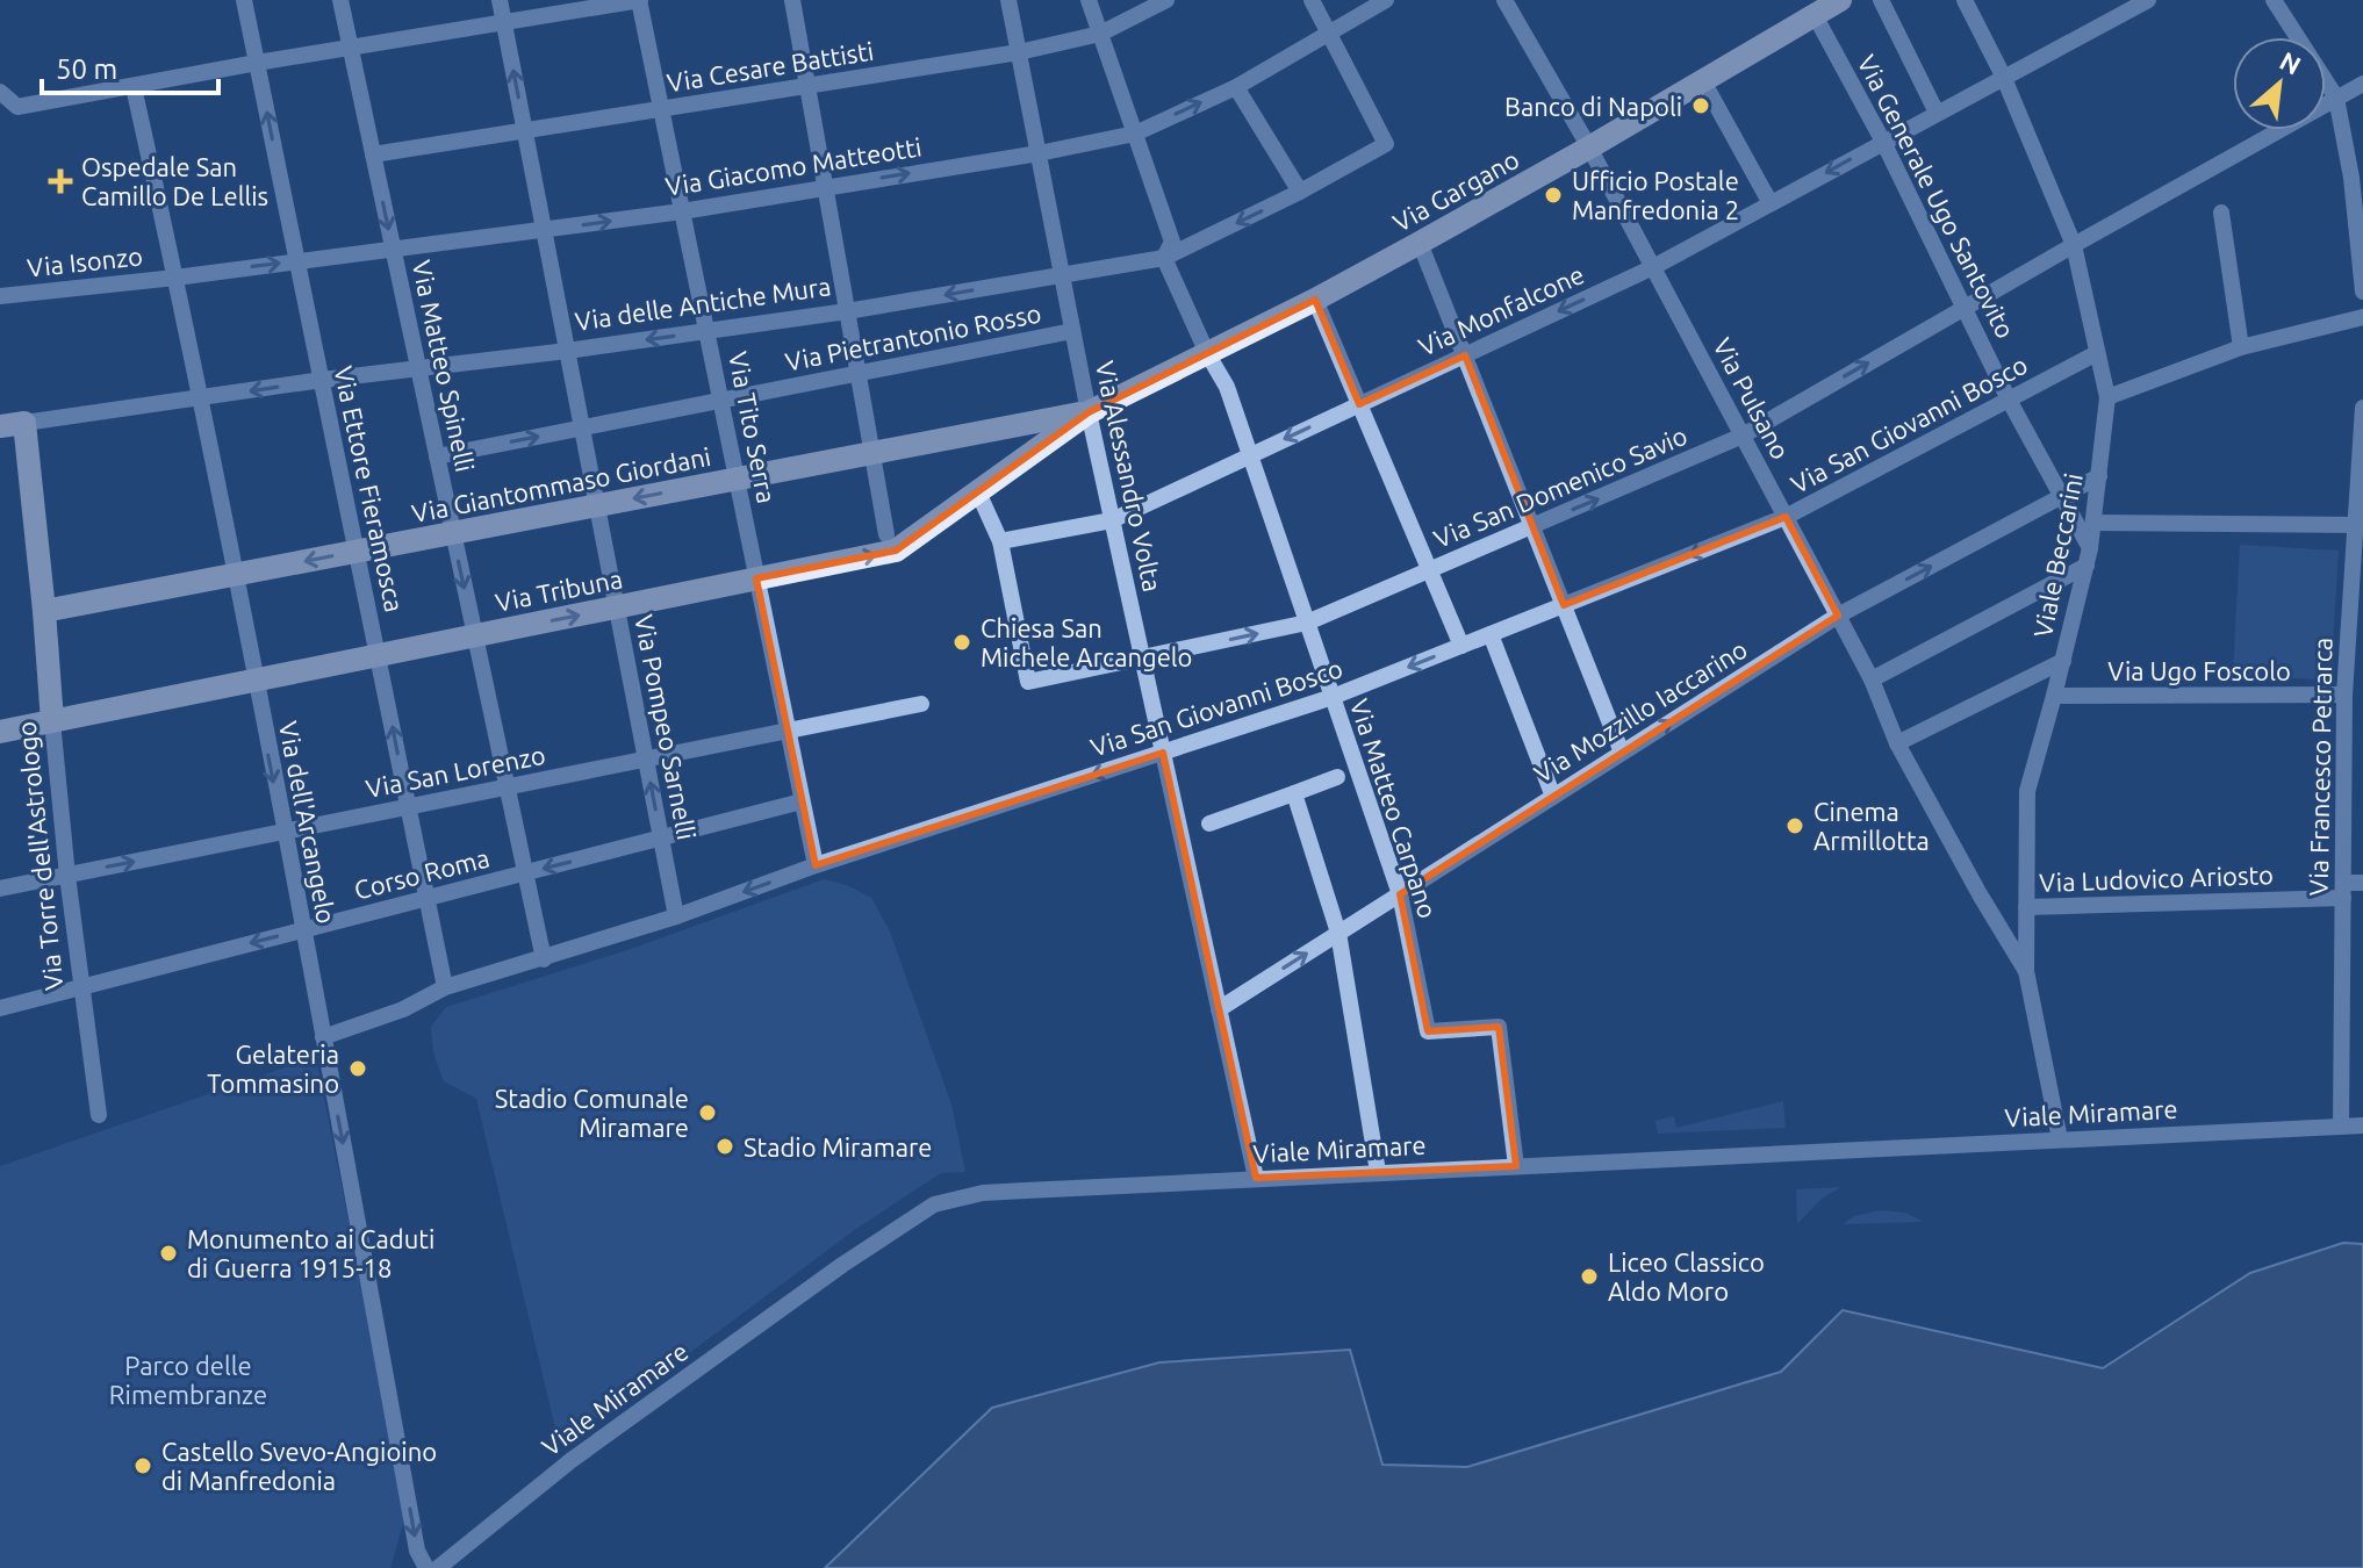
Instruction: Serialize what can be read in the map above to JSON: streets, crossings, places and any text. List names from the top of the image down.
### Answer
{
  "streets": {
    "main road": [
      "Via Gargano",
      "Via delle Antiche Mura",
      "Via Giantommaso Giordani",
      "Via Tribuna",
      "Via Torre dell'Astrologo"
    ],
    "street": [
      "Via Cesare Battisti",
      "Via Giacomo Matteotti",
      "Via Generale Ugo Santovito",
      "Via Isonzo",
      "Via Monfalcone",
      "Via Pietrantonio Rosso",
      "Via Matteo Spinelli",
      "Via Pulsano",
      "Via San Giovanni Bosco",
      "Via Tito Serra",
      "Via Alessandro Volta",
      "Via San Domenico Savio",
      "Via Ettore Fieramosca",
      "Viale Beccarini",
      "Via Ugo Foscolo",
      "Via Mozzillo Iaccarino",
      "Via Pompeo Sarnelli",
      "Via Francesco Petrarca",
      "Via San Lorenzo",
      "Via Matteo Carpano",
      "Via dell'Arcangelo",
      "Corso Roma",
      "Via Ludovico Ariosto",
      "Viale Miramare"
    ]
  },
  "crossings": [
    ["Via Cesare Battisti", "Via Matteo Spinelli"],
    ["Via Cesare Battisti", "Via Tito Serra"],
    ["Via Cesare Battisti", "Via Alessandro Volta"],
    ["Via Cesare Battisti", "Via Pompeo Sarnelli"],
    ["Via Giacomo Matteotti", "Via Isonzo"],
    ["Via Giacomo Matteotti", "Via delle Antiche Mura"],
    ["Via Giacomo Matteotti", "Via Matteo Spinelli"],
    ["Via Giacomo Matteotti", "Via Tito Serra"],
    ["Via Giacomo Matteotti", "Via Alessandro Volta"],
    ["Via Giacomo Matteotti", "Via Ettore Fieramosca"],
    ["Via Giacomo Matteotti", "Via Pompeo Sarnelli"],
    ["Via Giacomo Matteotti", "Via dell'Arcangelo"],
    ["Via Gargano", "Via Generale Ugo Santovito"],
    ["Via Gargano", "Via Pulsano"],
    ["Via Gargano", "Via Alessandro Volta"],
    ["Via Gargano", "Via Giantommaso Giordani"],
    ["Via Gargano", "Via Tribuna"],
    ["Via Gargano", "Via Matteo Carpano"],
    ["Via Generale Ugo Santovito", "Via Monfalcone"],
    ["Via Generale Ugo Santovito", "Via San Giovanni Bosco"],
    ["Via Generale Ugo Santovito", "Via San Domenico Savio"],
    ["Via Generale Ugo Santovito", "Viale Beccarini"],
    ["Via Generale Ugo Santovito", "Via Mozzillo Iaccarino"],
    ["Via Isonzo", "Via dell'Arcangelo"],
    ["Via delle Antiche Mura", "Via Matteo Spinelli"],
    ["Via delle Antiche Mura", "Via Tito Serra"],
    ["Via delle Antiche Mura", "Via Alessandro Volta"],
    ["Via delle Antiche Mura", "Via Ettore Fieramosca"],
    ["Via delle Antiche Mura", "Via Pompeo Sarnelli"],
    ["Via delle Antiche Mura", "Via Matteo Carpano"],
    ["Via delle Antiche Mura", "Via dell'Arcangelo"],
    ["Via delle Antiche Mura", "Via Torre dell'Astrologo"],
    ["Via Monfalcone", "Via Pulsano"],
    ["Via Monfalcone", "Via Alessandro Volta"],
    ["Via Monfalcone", "Via San Domenico Savio"],
    ["Via Monfalcone", "Viale Beccarini"],
    ["Via Monfalcone", "Via Matteo Carpano"],
    ["Via Pietrantonio Rosso", "Via Matteo Spinelli"],
    ["Via Pietrantonio Rosso", "Via Tito Serra"],
    ["Via Pietrantonio Rosso", "Via Alessandro Volta"],
    ["Via Pietrantonio Rosso", "Via Pompeo Sarnelli"],
    ["Via Matteo Spinelli", "Via San Giovanni Bosco"],
    ["Via Matteo Spinelli", "Via Giantommaso Giordani"],
    ["Via Matteo Spinelli", "Via Tribuna"],
    ["Via Matteo Spinelli", "Via San Lorenzo"],
    ["Via Matteo Spinelli", "Corso Roma"],
    ["Via Pulsano", "Via San Giovanni Bosco"],
    ["Via Pulsano", "Via San Domenico Savio"],
    ["Via Pulsano", "Viale Beccarini"],
    ["Via Pulsano", "Via Mozzillo Iaccarino"],
    ["Via San Giovanni Bosco", "Via Tito Serra"],
    ["Via San Giovanni Bosco", "Via Alessandro Volta"],
    ["Via San Giovanni Bosco", "Via Ettore Fieramosca"],
    ["Via San Giovanni Bosco", "Viale Beccarini"],
    ["Via San Giovanni Bosco", "Via Pompeo Sarnelli"],
    ["Via San Giovanni Bosco", "Via Matteo Carpano"],
    ["Via San Giovanni Bosco", "Via dell'Arcangelo"],
    ["Via Tito Serra", "Via Giantommaso Giordani"],
    ["Via Tito Serra", "Via Tribuna"],
    ["Via Tito Serra", "Via San Lorenzo"],
    ["Via Tito Serra", "Corso Roma"],
    ["Via Alessandro Volta", "Via Giantommaso Giordani"],
    ["Via Alessandro Volta", "Via San Domenico Savio"],
    ["Via Alessandro Volta", "Via Tribuna"],
    ["Via Alessandro Volta", "Via Mozzillo Iaccarino"],
    ["Via Alessandro Volta", "Viale Miramare"],
    ["Via Giantommaso Giordani", "Via Ettore Fieramosca"],
    ["Via Giantommaso Giordani", "Via Tribuna"],
    ["Via Giantommaso Giordani", "Via Pompeo Sarnelli"],
    ["Via Giantommaso Giordani", "Via dell'Arcangelo"],
    ["Via Giantommaso Giordani", "Via Torre dell'Astrologo"],
    ["Via San Domenico Savio", "Viale Beccarini"],
    ["Via San Domenico Savio", "Via Matteo Carpano"],
    ["Via Ettore Fieramosca", "Via Tribuna"],
    ["Via Ettore Fieramosca", "Via San Lorenzo"],
    ["Via Ettore Fieramosca", "Corso Roma"],
    ["Viale Beccarini", "Via Ugo Foscolo"],
    ["Viale Beccarini", "Via Mozzillo Iaccarino"],
    ["Viale Beccarini", "Via Ludovico Ariosto"],
    ["Viale Beccarini", "Viale Miramare"],
    ["Via Tribuna", "Via Pompeo Sarnelli"],
    ["Via Tribuna", "Via dell'Arcangelo"],
    ["Via Tribuna", "Via Torre dell'Astrologo"],
    ["Via Ugo Foscolo", "Via Francesco Petrarca"],
    ["Via Mozzillo Iaccarino", "Via Matteo Carpano"],
    ["Via Pompeo Sarnelli", "Via San Lorenzo"],
    ["Via Pompeo Sarnelli", "Corso Roma"],
    ["Via Francesco Petrarca", "Via Ludovico Ariosto"],
    ["Via Francesco Petrarca", "Viale Miramare"],
    ["Via San Lorenzo", "Via dell'Arcangelo"],
    ["Via San Lorenzo", "Via Torre dell'Astrologo"],
    ["Via Matteo Carpano", "Viale Miramare"],
    ["Via dell'Arcangelo", "Corso Roma"],
    ["Via Torre dell'Astrologo", "Corso Roma"]
  ],
  "one_way": [
    "Via Giacomo Matteotti",
    "Via delle Antiche Mura",
    "Via Monfalcone",
    "Via San Giovanni Bosco",
    "Via San Domenico Savio",
    "Via Ettore Fieramosca",
    "Via dell'Arcangelo",
    "Corso Roma"
  ],
  "parks": ["Parco delle Rimembranze"],
  "places": {
    "other": [
      "Banco di Napoli",
      "Ufficio Postale Manfredonia 2",
      "Chiesa San Michele Arcangelo",
      "Cinema Armillotta",
      "Gelateria Tommasino",
      "Stadio Comunale Miramare",
      "Stadio Miramare",
      "Monumento ai Caduti di Guerra 1915-18",
      "Liceo Classico Aldo Moro",
      "Castello Svevo-Angioino di Manfredonia"
    ],
    "health": ["Ospedale San Camillo De Lellis"]
  },
  "scale_bar": "50 m",
  "north": "top right"
}
